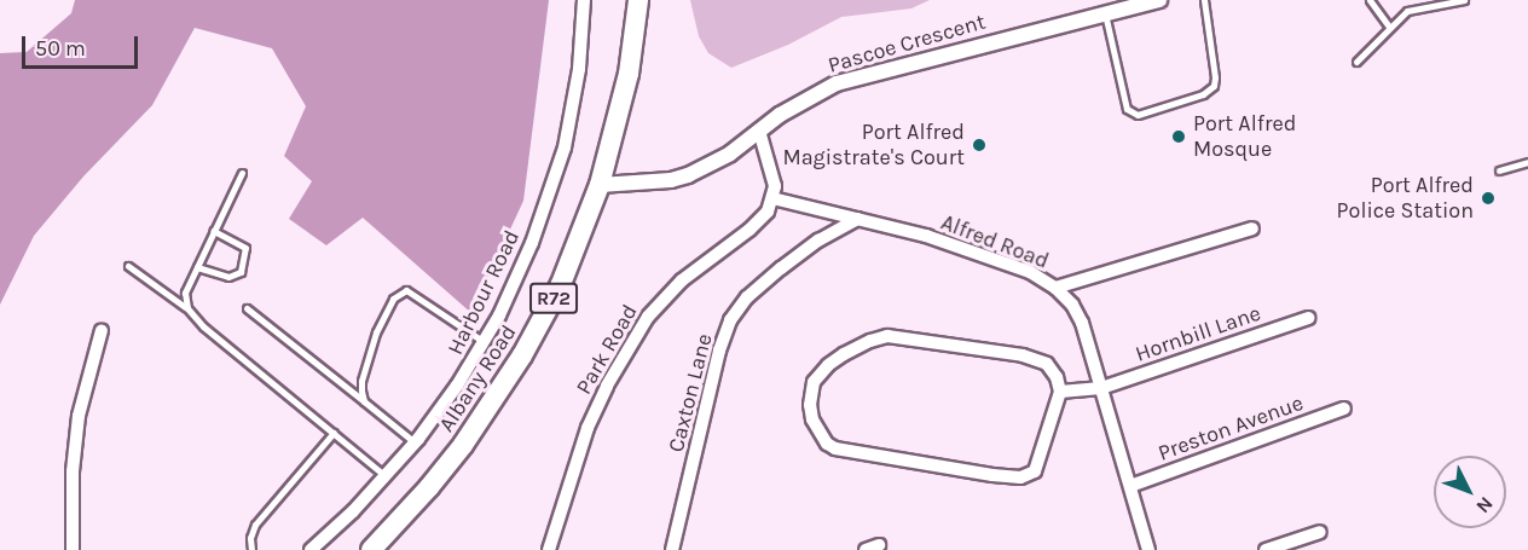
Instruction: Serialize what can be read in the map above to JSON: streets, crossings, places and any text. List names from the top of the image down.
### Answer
{
  "streets": {
    "main road": ["R72", "Albany Road"],
    "street": [
      "Pascoe Crescent",
      "Alfred Road",
      "Harbour Road",
      "Hornbill Lane",
      "Park Road",
      "Caxton Lane",
      "Preston Avenue"
    ]
  },
  "crossings": [
    ["Pascoe Crescent", "Albany Road"],
    ["Alfred Road", "Hornbill Lane"],
    ["Alfred Road", "Park Road"],
    ["Alfred Road", "Caxton Lane"],
    ["Alfred Road", "Preston Avenue"]
  ],
  "places": ["Port Alfred Mosque", "Port Alfred Magistrate's Court", "Port Alfred Police Station"],
  "scale_bar": "50 m",
  "north": "bottom right"
}
